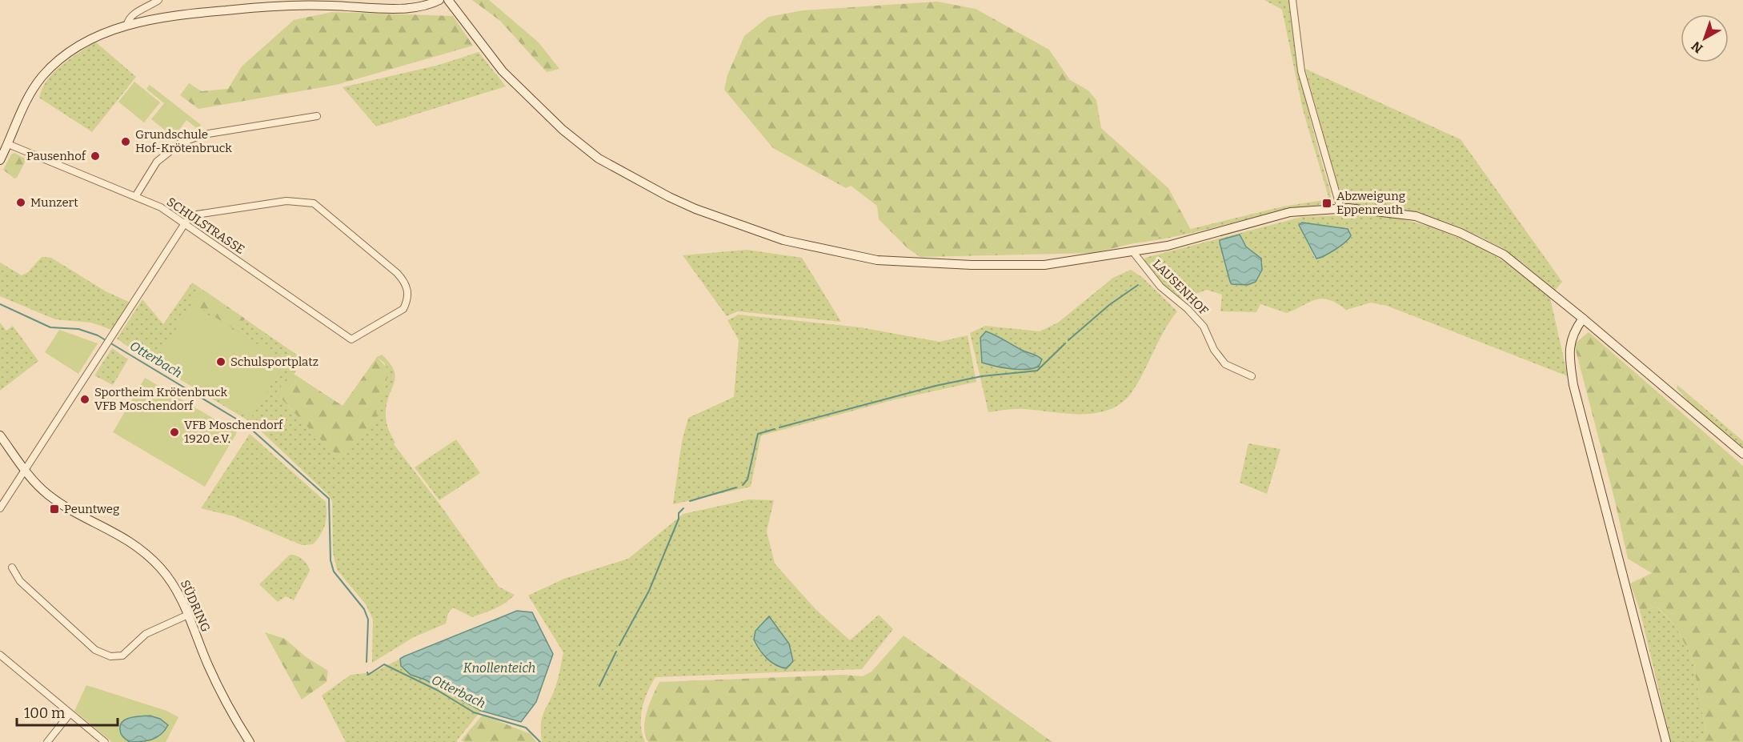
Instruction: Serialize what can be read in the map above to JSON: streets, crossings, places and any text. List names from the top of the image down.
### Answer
{
  "streets": {
    "main road": ["SÜDRING"],
    "street": ["SCHULSTRASSE", "LAUSENHOF"]
  },
  "water": ["Otterbach", "Knollenteich"],
  "places": {
    "other": [
      "Grundschule Hof-Krötenbruck",
      "Pausenhof",
      "Munzert",
      "Schulsportplatz",
      "Sportheim Krötenbruck VFB Moschendorf",
      "VFB Moschendorf 1920 e.V."
    ],
    "transit": ["Abzweigung Eppenreuth", "Peuntweg"]
  },
  "scale_bar": "100 m",
  "north": "bottom left"
}
